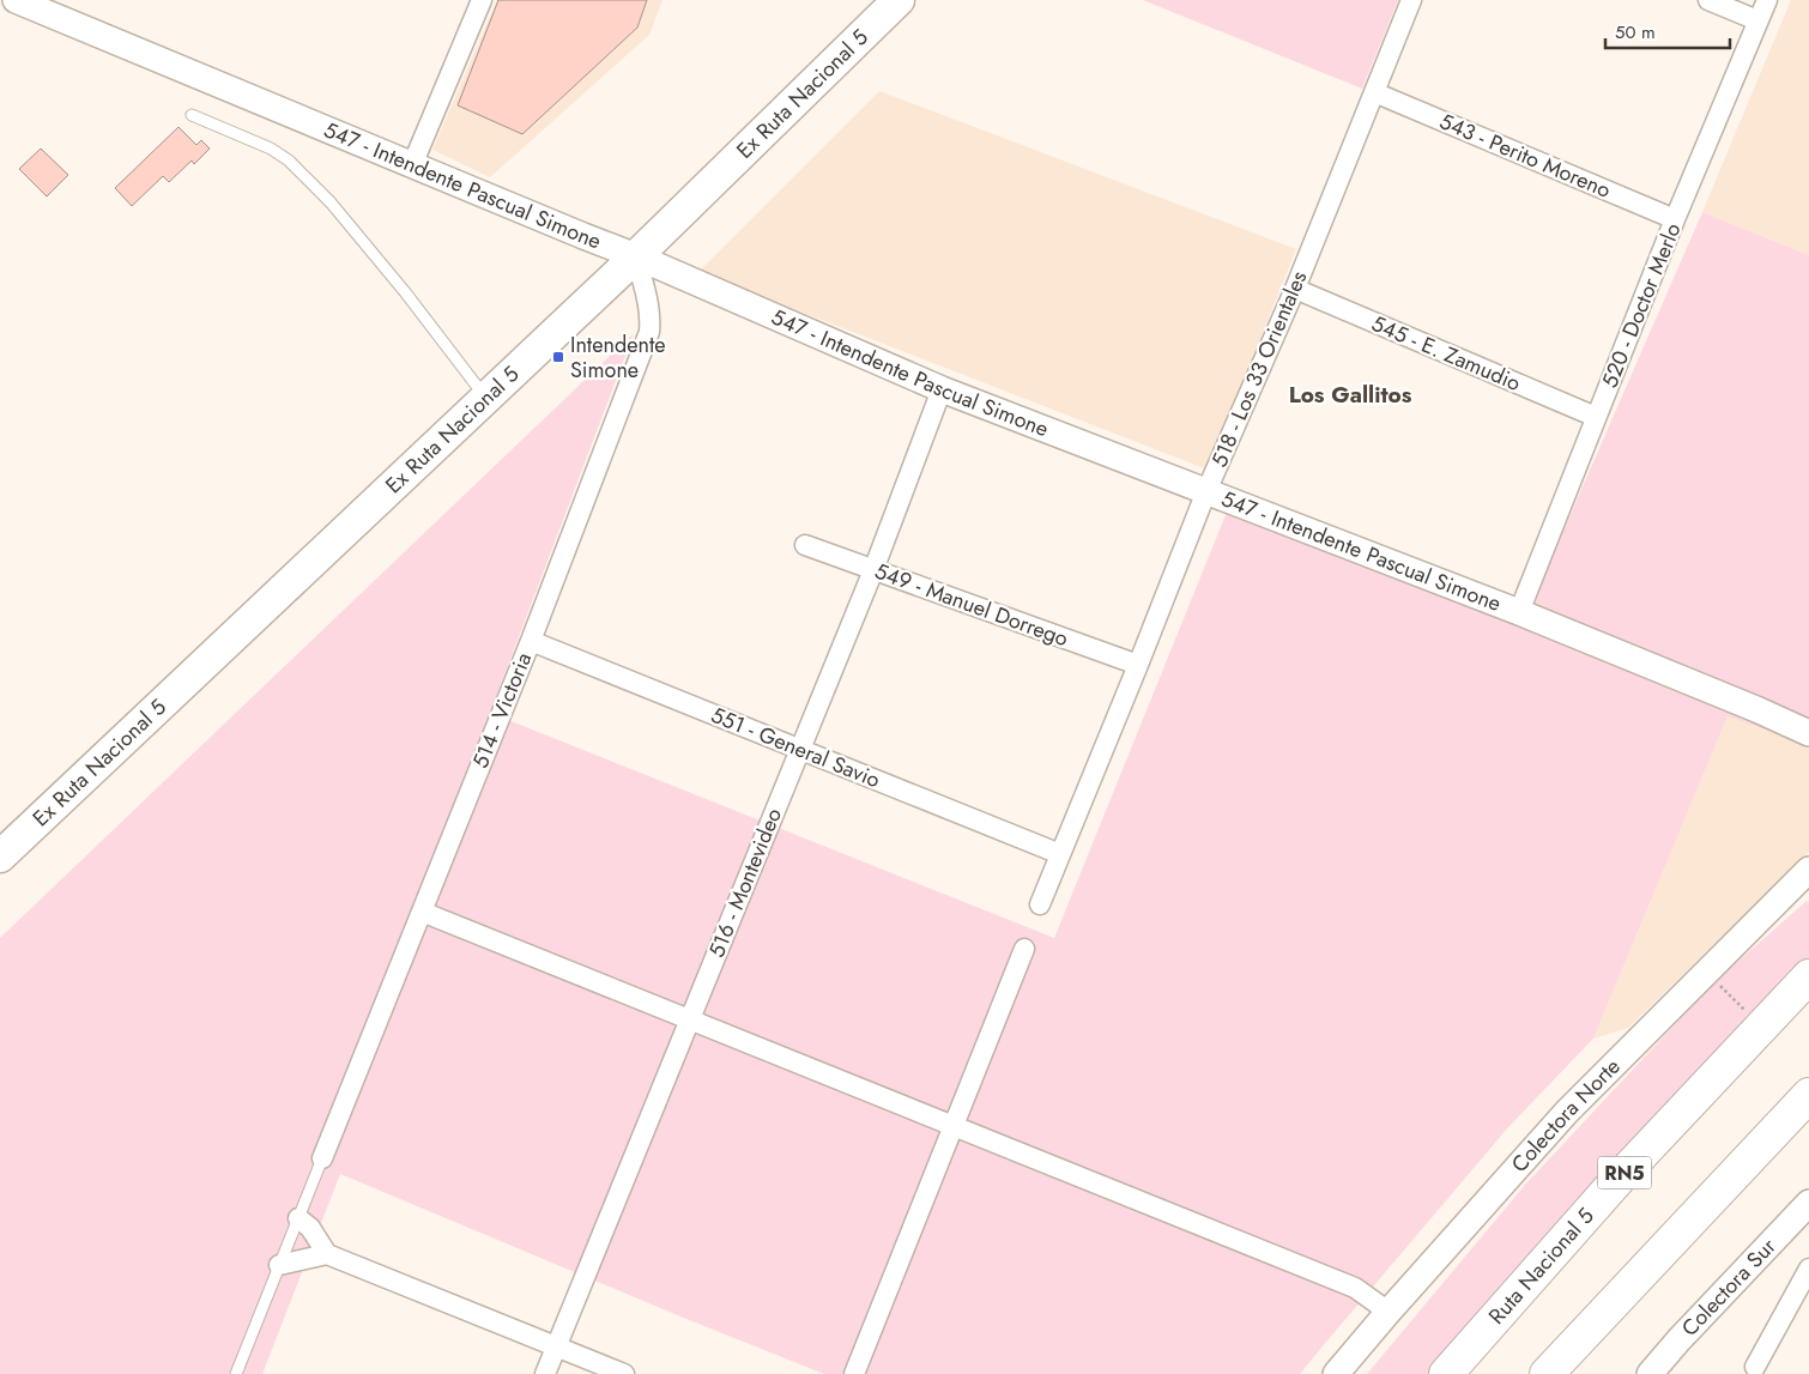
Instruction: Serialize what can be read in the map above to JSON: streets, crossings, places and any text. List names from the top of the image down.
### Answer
{
  "streets": {
    "highway": ["RN5", "Ruta Nacional 5"],
    "main road": ["Ex Ruta Nacional 5"],
    "street": [
      "543 - Perito Moreno",
      "547 - Intendente Pascual Simone",
      "520 - Doctor Merlo",
      "545 - E. Zamudio",
      "518 - Los 33 Orientales",
      "549 - Manuel Dorrego",
      "514 - Victoria",
      "551 - General Savio",
      "516 - Montevideo",
      "Colectora Norte",
      "Colectora Sur"
    ]
  },
  "crossings": [
    ["Ex Ruta Nacional 5", "547 - Intendente Pascual Simone"],
    ["Ex Ruta Nacional 5", "514 - Victoria"],
    ["543 - Perito Moreno", "520 - Doctor Merlo"],
    ["543 - Perito Moreno", "518 - Los 33 Orientales"],
    ["547 - Intendente Pascual Simone", "520 - Doctor Merlo"],
    ["547 - Intendente Pascual Simone", "518 - Los 33 Orientales"],
    ["547 - Intendente Pascual Simone", "514 - Victoria"],
    ["547 - Intendente Pascual Simone", "516 - Montevideo"],
    ["520 - Doctor Merlo", "545 - E. Zamudio"],
    ["545 - E. Zamudio", "518 - Los 33 Orientales"],
    ["518 - Los 33 Orientales", "549 - Manuel Dorrego"],
    ["518 - Los 33 Orientales", "551 - General Savio"],
    ["549 - Manuel Dorrego", "516 - Montevideo"],
    ["514 - Victoria", "551 - General Savio"],
    ["551 - General Savio", "516 - Montevideo"]
  ],
  "districts": ["Los Gallitos"],
  "places": {
    "transit": ["Intendente Simone"]
  },
  "scale_bar": "50 m"
}
